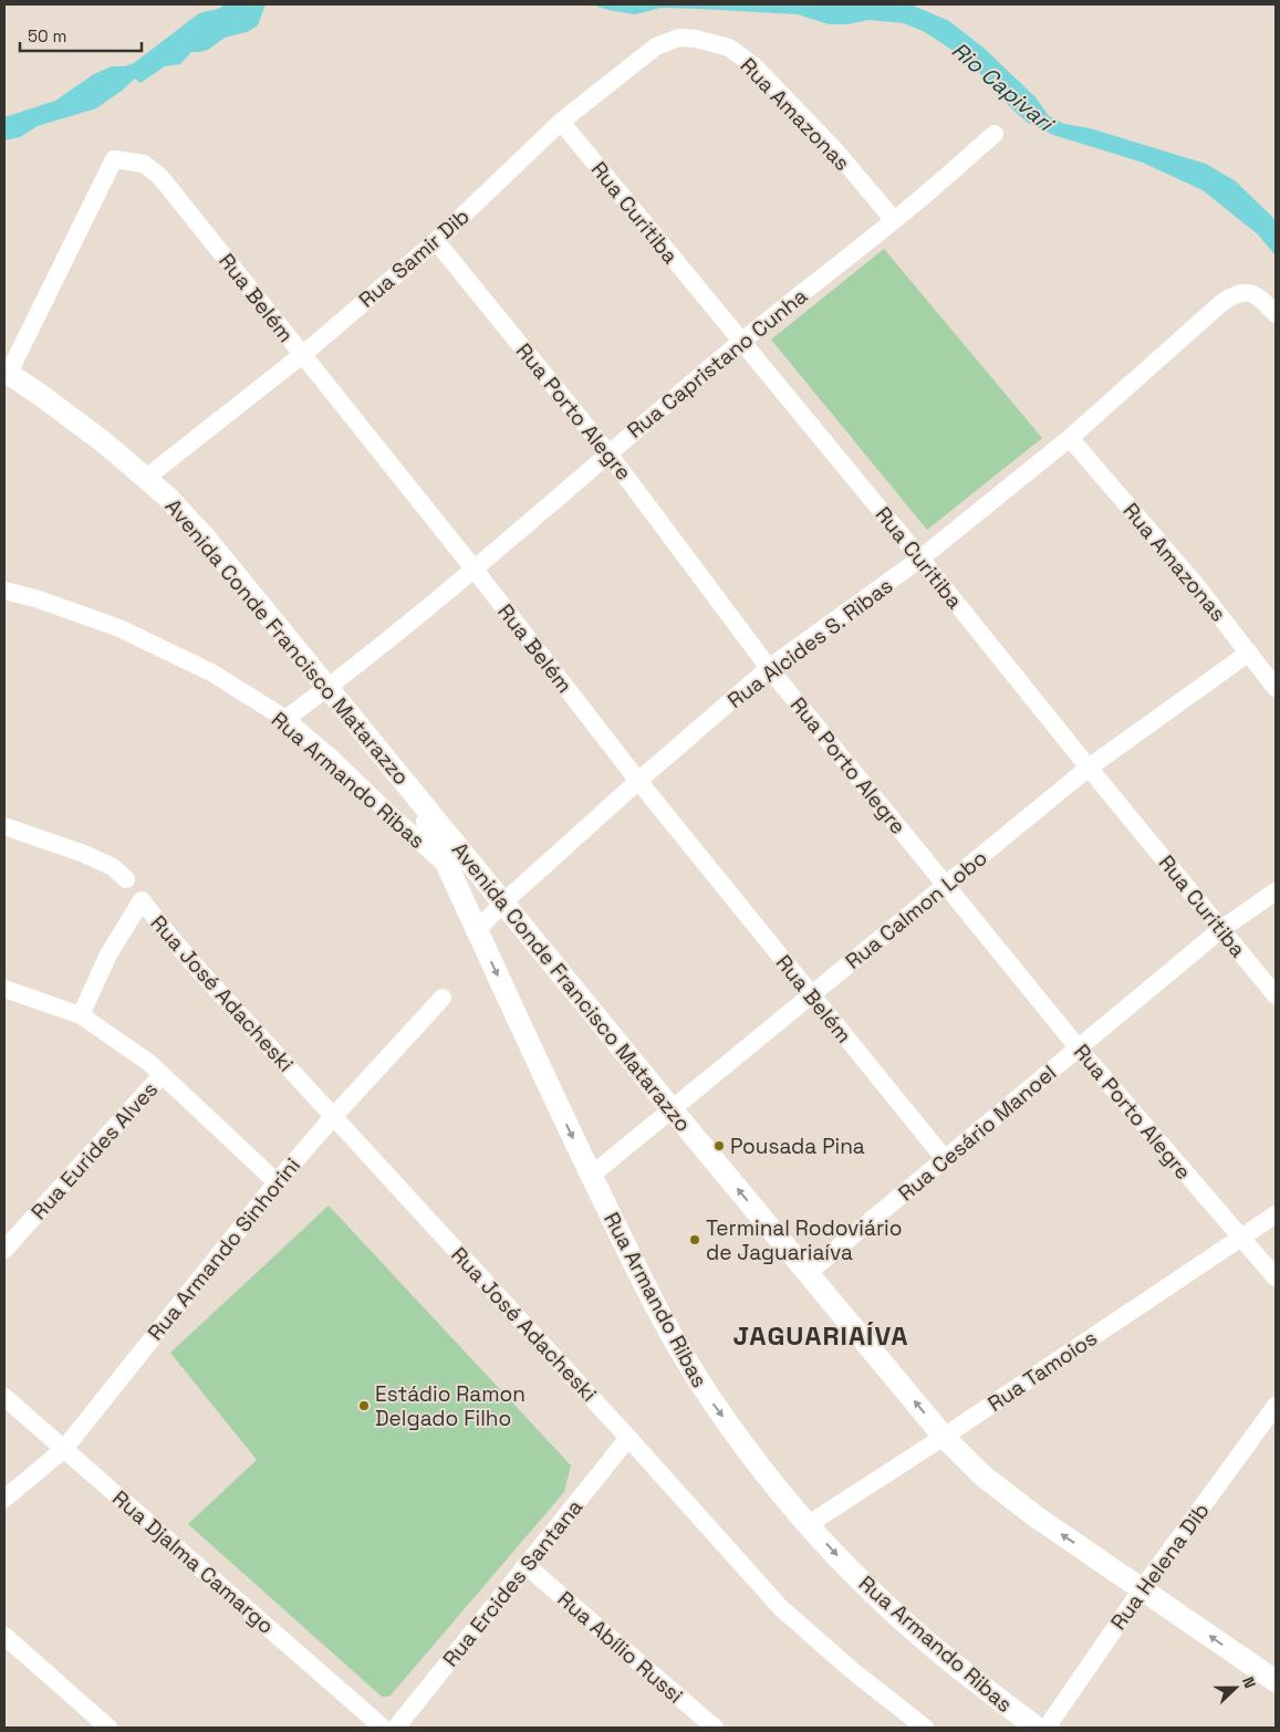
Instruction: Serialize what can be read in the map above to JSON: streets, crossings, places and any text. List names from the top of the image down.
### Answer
{
  "streets": {
    "street": [
      "Rua Amazonas",
      "Rua Curitiba",
      "Rua Samir Dib",
      "Rua Belém",
      "Rua Capristano Cunha",
      "Rua Porto Alegre",
      "Avenida Conde Francisco Matarazzo",
      "Rua Alcides S. Ribas",
      "Rua Armando Ribas",
      "Rua Calmon Lobo",
      "Rua José Adacheski",
      "Rua Cesário Manoel",
      "Rua Eurides Alves",
      "Rua Armando Sinhorini",
      "Rua Tamoios",
      "Rua Djalma Camargo",
      "Rua Helena Dib",
      "Rua Ercides Santana",
      "Rua Abílio Russi"
    ]
  },
  "crossings": [
    ["Rua Amazonas", "Rua Samir Dib"],
    ["Rua Amazonas", "Rua Capristano Cunha"],
    ["Rua Amazonas", "Rua Alcides S. Ribas"],
    ["Rua Amazonas", "Rua Calmon Lobo"],
    ["Rua Curitiba", "Rua Samir Dib"],
    ["Rua Curitiba", "Rua Capristano Cunha"],
    ["Rua Curitiba", "Rua Alcides S. Ribas"],
    ["Rua Curitiba", "Rua Calmon Lobo"],
    ["Rua Curitiba", "Rua Cesário Manoel"],
    ["Rua Samir Dib", "Rua Belém"],
    ["Rua Samir Dib", "Rua Porto Alegre"],
    ["Rua Samir Dib", "Avenida Conde Francisco Matarazzo"],
    ["Rua Belém", "Rua Capristano Cunha"],
    ["Rua Belém", "Avenida Conde Francisco Matarazzo"],
    ["Rua Belém", "Rua Alcides S. Ribas"],
    ["Rua Belém", "Rua Calmon Lobo"],
    ["Rua Belém", "Rua Cesário Manoel"],
    ["Rua Capristano Cunha", "Rua Porto Alegre"],
    ["Rua Capristano Cunha", "Avenida Conde Francisco Matarazzo"],
    ["Rua Capristano Cunha", "Rua Armando Ribas"],
    ["Rua Porto Alegre", "Rua Alcides S. Ribas"],
    ["Rua Porto Alegre", "Rua Calmon Lobo"],
    ["Rua Porto Alegre", "Rua Cesário Manoel"],
    ["Rua Porto Alegre", "Rua Tamoios"],
    ["Avenida Conde Francisco Matarazzo", "Rua Alcides S. Ribas"],
    ["Avenida Conde Francisco Matarazzo", "Rua Armando Ribas"],
    ["Avenida Conde Francisco Matarazzo", "Rua Calmon Lobo"],
    ["Avenida Conde Francisco Matarazzo", "Rua Cesário Manoel"],
    ["Avenida Conde Francisco Matarazzo", "Rua Tamoios"],
    ["Avenida Conde Francisco Matarazzo", "Rua Helena Dib"],
    ["Rua Alcides S. Ribas", "Rua Armando Ribas"],
    ["Rua Armando Ribas", "Rua Calmon Lobo"],
    ["Rua Armando Ribas", "Rua Tamoios"],
    ["Rua José Adacheski", "Rua Armando Sinhorini"],
    ["Rua José Adacheski", "Rua Ercides Santana"],
    ["Rua Armando Sinhorini", "Rua Djalma Camargo"],
    ["Rua Ercides Santana", "Rua Abílio Russi"]
  ],
  "one_way": ["Avenida Conde Francisco Matarazzo", "Rua Armando Ribas"],
  "districts": ["JAGUARIAÍVA"],
  "water": ["Rio Capivari"],
  "places": ["Pousada Pina", "Terminal Rodoviário de Jaguariaíva", "Estádio Ramon Delgado Filho"],
  "scale_bar": "50 m",
  "north": "right"
}
